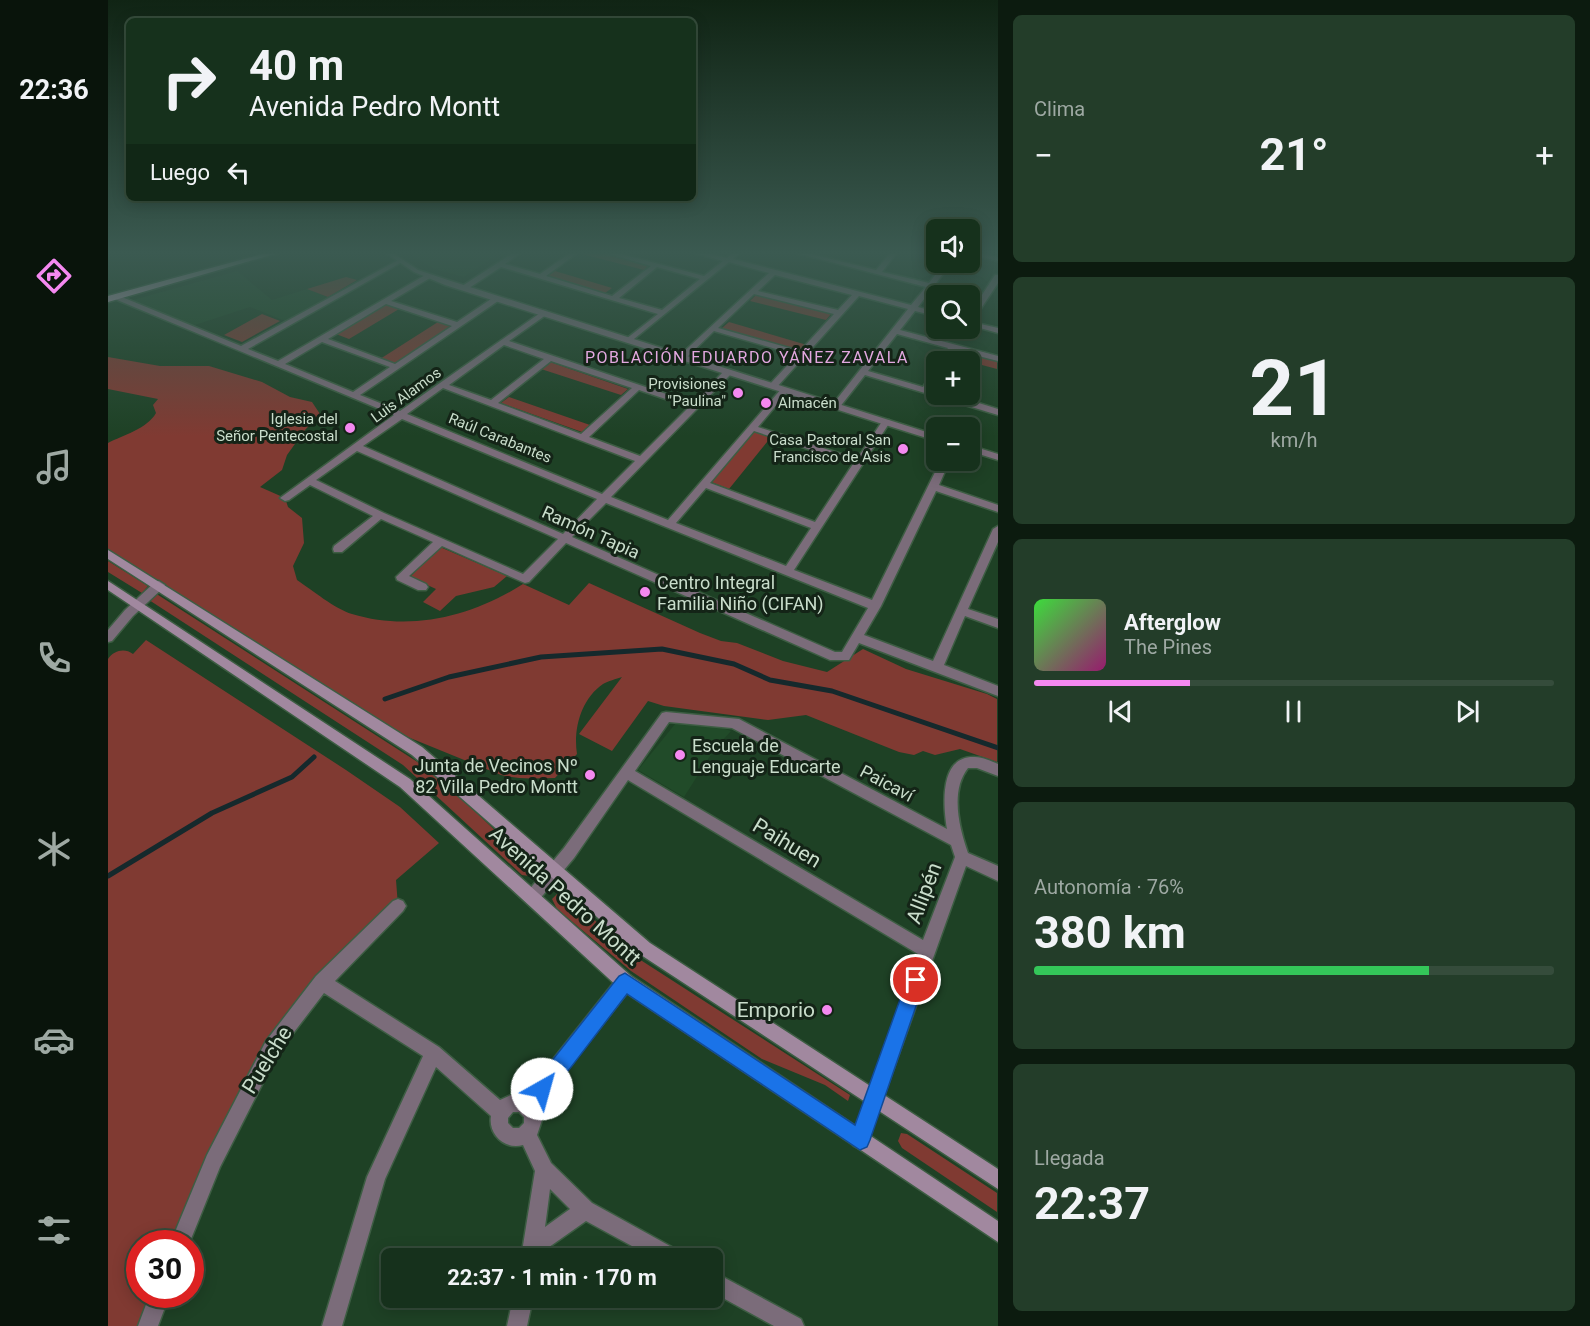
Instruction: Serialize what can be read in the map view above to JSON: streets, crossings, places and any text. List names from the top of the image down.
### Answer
{
  "streets": {
    "main road": ["Avenida Pedro Montt"],
    "street": [
      "Luis Alamos",
      "Raúl Carabantes",
      "Ramón Tapia",
      "Paicaví",
      "Paihuen",
      "Allipén",
      "Puelche"
    ]
  },
  "crossings": [
    ["Luis Alamos", "Raúl Carabantes"],
    ["Luis Alamos", "Ramón Tapia"],
    ["Paicaví", "Paihuen"],
    ["Paicaví", "Allipén"],
    ["Paihuen", "Allipén"],
    ["Allipén", "Avenida Pedro Montt"]
  ],
  "districts": ["POBLACIÓN EDUARDO YÁÑEZ ZAVALA"],
  "places": [
    "Provisiones \"Paulina\"",
    "Almacén",
    "Iglesia del Señor Pentecostal",
    "Casa Pastoral San Francisco de Asis",
    "Centro Integral Familia Niño (CIFAN)",
    "Escuela de Lenguaje Educarte",
    "Junta de Vecinos Nº 82 Villa Pedro Montt",
    "Emporio"
  ],
  "page": {
    "tabs": "22:36",
    "tile": [
      "Clima",
      ["21", "km/h"],
      ["Autonomía · 76%", "380 km"],
      ["Llegada", "22:37"]
    ],
    "turn": ["40 m", "Avenida Pedro Montt"],
    "heat": ["−", "21°", "+"],
    "then": "Luego",
    "map_buttons": ["+", "−"],
    "song": ["Afterglow", "The Pines"],
    "limit": "30",
    "trip": "22:37 · 1 min · 170 m"
  }
}
